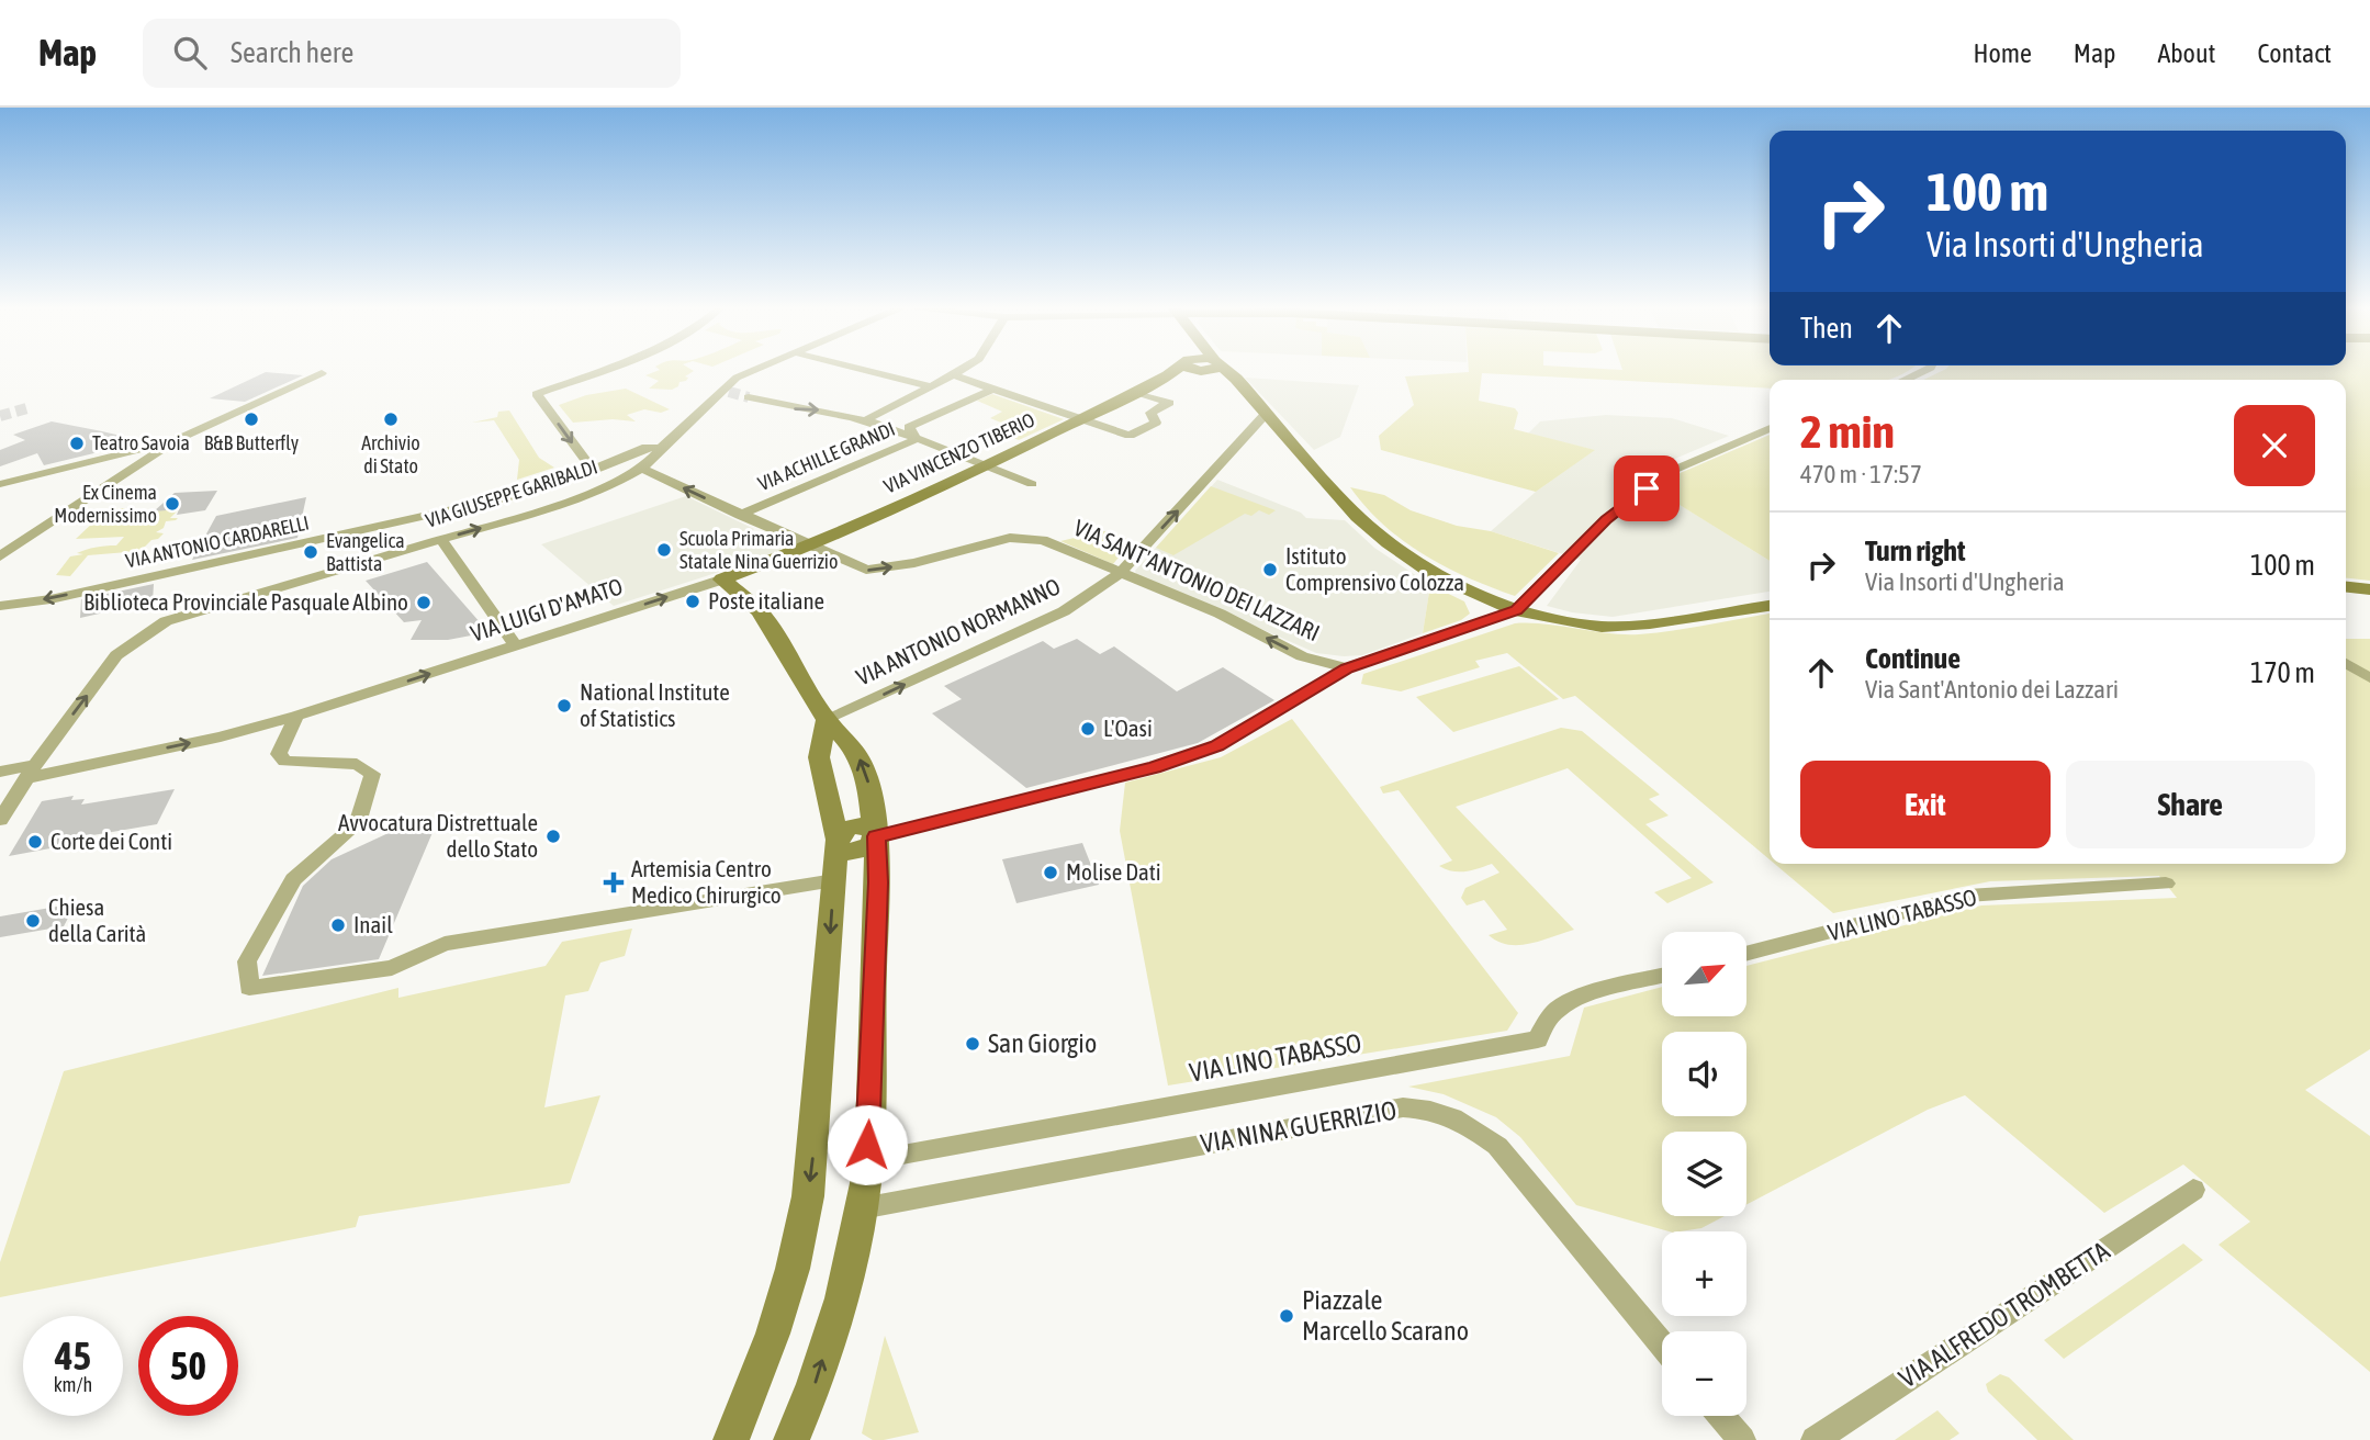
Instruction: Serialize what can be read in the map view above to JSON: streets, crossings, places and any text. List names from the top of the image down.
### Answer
{
  "streets": {
    "main road": ["VIA VINCENZO TIBERIO", "VIA LUIGI D'AMATO"],
    "street": [
      "VIA ACHILLE GRANDI",
      "VIA GIUSEPPE GARIBALDI",
      "VIA ANTONIO CARDARELLI",
      "VIA SANT'ANTONIO DEI LAZZARI",
      "VIA ANTONIO NORMANNO",
      "VIA LINO TABASSO",
      "VIA NINA GUERRIZIO",
      "VIA ALFREDO TROMBETTA"
    ]
  },
  "crossings": [
    ["VIA VINCENZO TIBERIO", "VIA SANT'ANTONIO DEI LAZZARI"],
    ["VIA VINCENZO TIBERIO", "VIA LUIGI D'AMATO"],
    ["VIA ACHILLE GRANDI", "VIA SANT'ANTONIO DEI LAZZARI"],
    ["VIA GIUSEPPE GARIBALDI", "VIA ANTONIO CARDARELLI"],
    ["VIA GIUSEPPE GARIBALDI", "VIA SANT'ANTONIO DEI LAZZARI"],
    ["VIA GIUSEPPE GARIBALDI", "VIA LUIGI D'AMATO"],
    ["VIA SANT'ANTONIO DEI LAZZARI", "VIA LUIGI D'AMATO"],
    ["VIA SANT'ANTONIO DEI LAZZARI", "VIA ANTONIO NORMANNO"]
  ],
  "one_way": ["VIA GIUSEPPE GARIBALDI", "VIA LUIGI D'AMATO", "VIA ANTONIO NORMANNO"],
  "places": {
    "other": [
      "B&B Butterfly",
      "Archivio di Stato",
      "Teatro Savoia",
      "Ex Cinema Modernissimo",
      "Scuola Primaria Statale Nina Guerrizio",
      "Evangelica Battista",
      "Istituto Comprensivo Colozza",
      "Poste italiane",
      "Biblioteca Provinciale Pasquale Albino",
      "National Institute of Statistics",
      "L'Oasi",
      "Avvocatura Distrettuale dello Stato",
      "Corte dei Conti",
      "Molise Dati",
      "Chiesa della Carità",
      "Inail",
      "San Giorgio",
      "Piazzale Marcello Scarano"
    ],
    "health": ["Artemisia Centro Medico Chirurgico"]
  },
  "north": "top right",
  "page": {
    "header": "Map",
    "search": "Search here",
    "nav": [
      "Home",
      "Map",
      "About",
      "Contact"
    ],
    "turn": ["100 m", "Via Insorti d'Ungheria"],
    "then": "Then",
    "heading": ["2 min", "470 m · 17:57"],
    "list": [
      {
        "name": "Turn right",
        "note": "Via Insorti d'Ungheria",
        "value": "100 m"
      },
      {
        "name": "Continue",
        "note": "Via Sant'Antonio dei Lazzari",
        "value": "170 m"
      }
    ],
    "buttons": ["Exit", "Share"],
    "map_buttons": ["+", "−"],
    "speed": "45 km/h",
    "limit": "50"
  }
}
